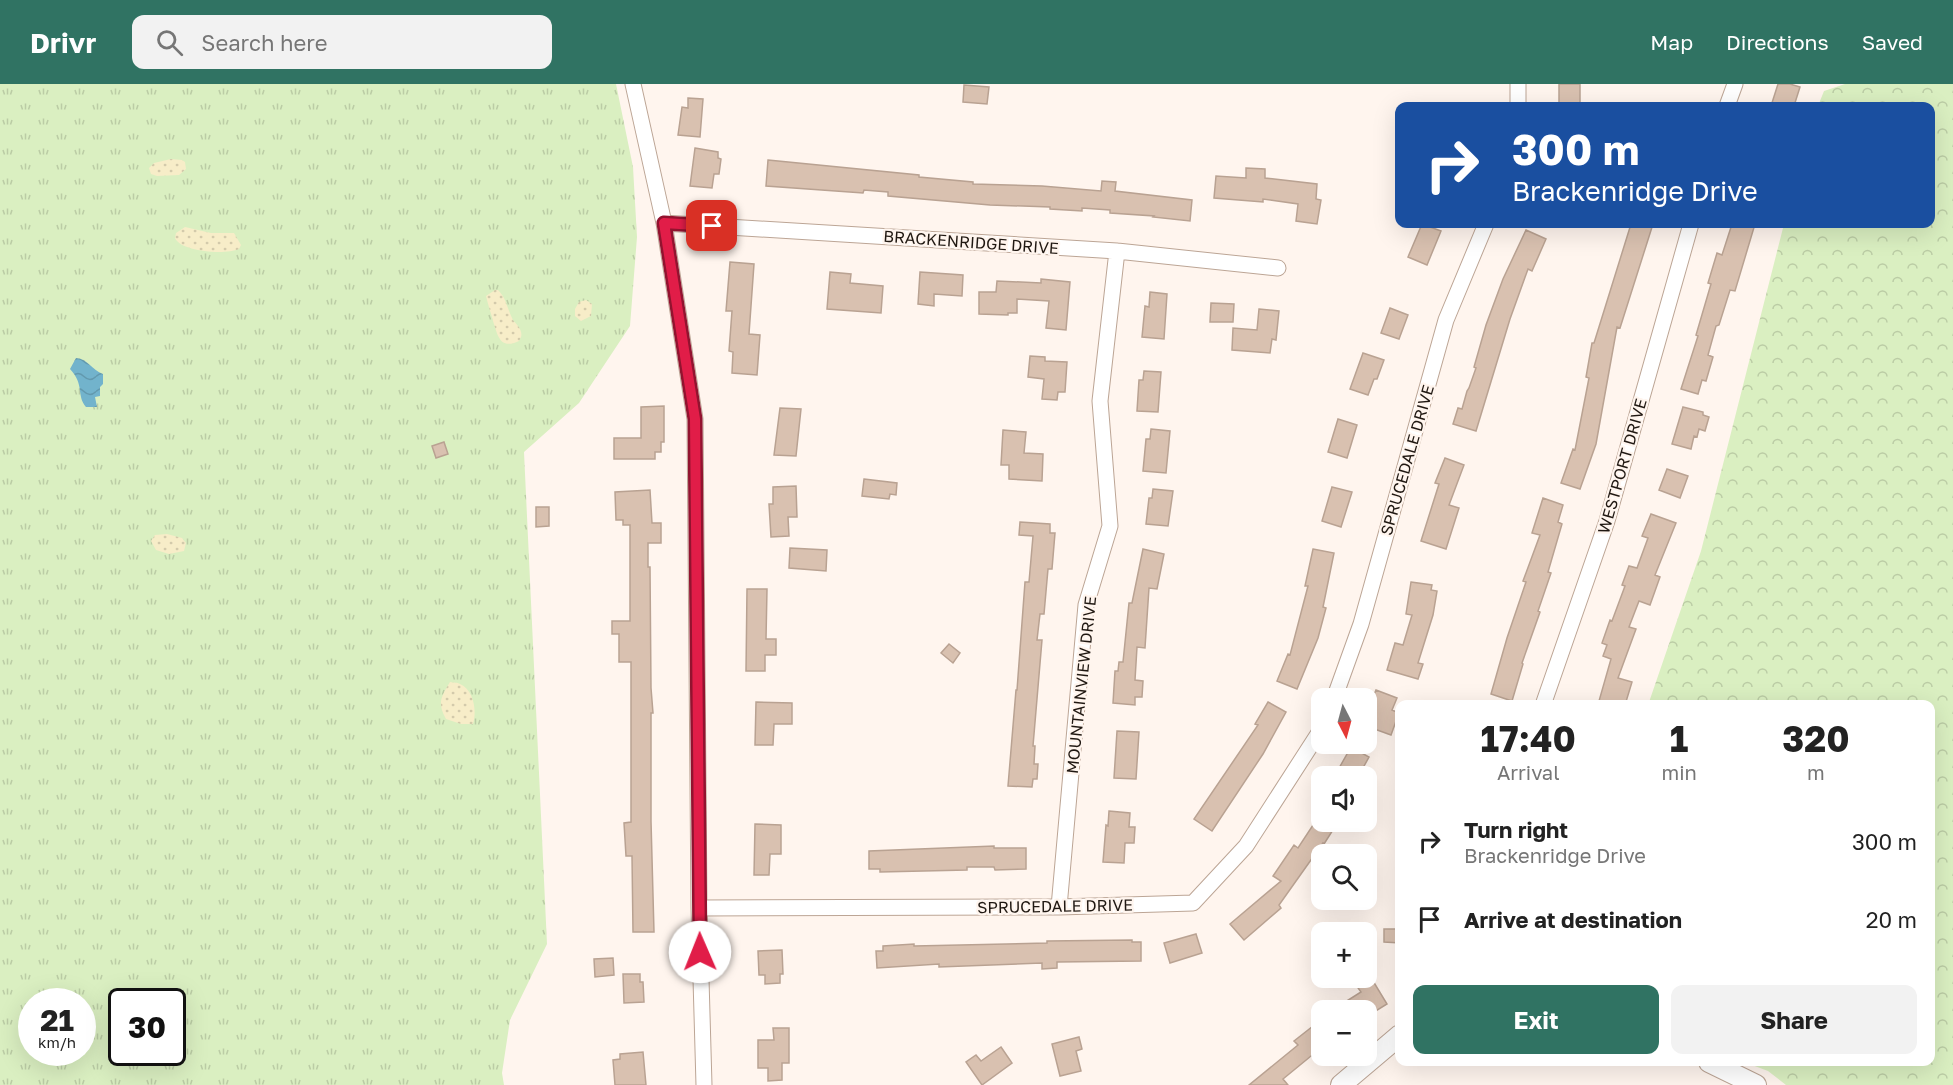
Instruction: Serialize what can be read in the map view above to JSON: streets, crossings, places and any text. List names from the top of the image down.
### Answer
{
  "streets": {
    "street": [
      "BRACKENRIDGE DRIVE",
      "SPRUCEDALE DRIVE",
      "WESTPORT DRIVE",
      "MOUNTAINVIEW DRIVE"
    ]
  },
  "crossings": [
    ["BRACKENRIDGE DRIVE", "MOUNTAINVIEW DRIVE"],
    ["SPRUCEDALE DRIVE", "MOUNTAINVIEW DRIVE"]
  ],
  "north": "bottom",
  "page": {
    "header": "Drivr",
    "search": "Search here",
    "nav": ["Map", "Directions", "Saved"],
    "turn": ["300 m", "Brackenridge Drive"],
    "map_buttons": ["+", "−"],
    "eta": [
      "17:40",
      "Arrival",
      "1",
      "min",
      "320",
      "m"
    ],
    "list": [
      {
        "name": "Turn right",
        "note": "Brackenridge Drive",
        "value": "300 m"
      },
      {
        "name": "Arrive at destination",
        "value": "20 m"
      }
    ],
    "buttons": ["Exit", "Share"],
    "speed": "21 km/h",
    "limit": "30"
  }
}
